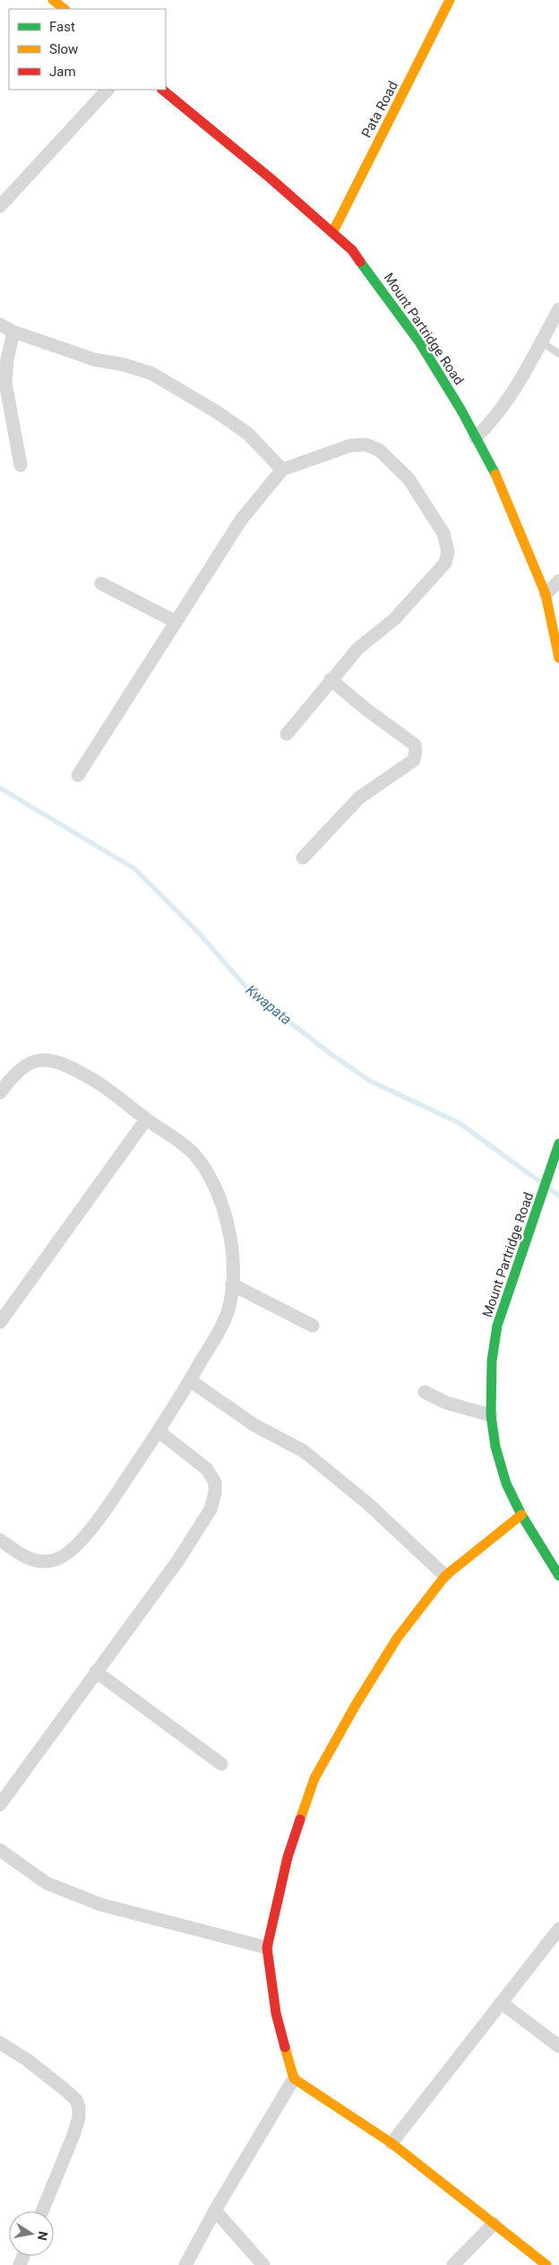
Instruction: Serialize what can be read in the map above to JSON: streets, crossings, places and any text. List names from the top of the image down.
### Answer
{
  "streets": {
    "street": ["Pata Road", "Mount Partridge Road"]
  },
  "crossings": [
    ["Pata Road", "Mount Partridge Road"]
  ],
  "water": ["Kwapata"],
  "legend": ["Fast", "Slow", "Jam"],
  "north": "right"
}
